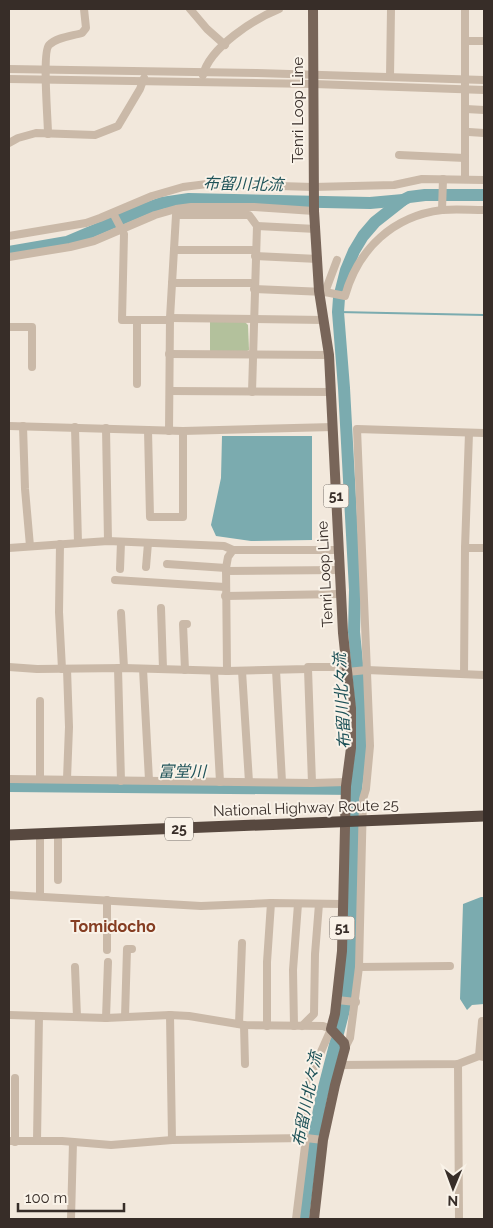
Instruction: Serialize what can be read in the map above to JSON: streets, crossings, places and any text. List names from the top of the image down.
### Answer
{
  "streets": {
    "highway": ["National Highway Route 25", "25"],
    "main road": ["Tenri Loop Line", "51"]
  },
  "crossings": [
    ["Tenri Loop Line", "National Highway Route 25"]
  ],
  "districts": ["Tomidocho"],
  "water": ["布留川北流", "布留川北々流", "富堂川"],
  "scale_bar": "100 m",
  "north": "bottom"
}
